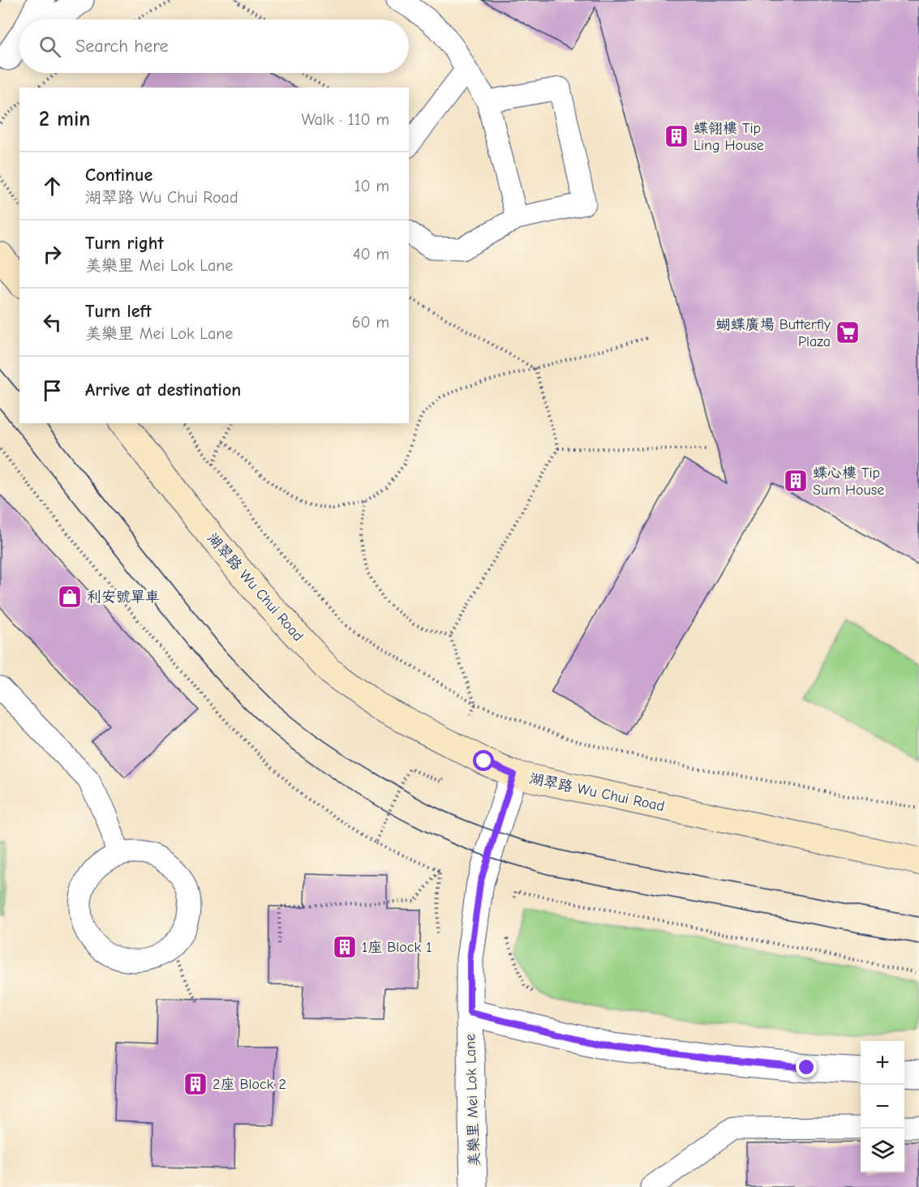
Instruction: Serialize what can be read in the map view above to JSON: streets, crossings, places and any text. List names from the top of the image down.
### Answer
{
  "streets": {
    "street": ["湖翠路 Wu Chui Road", "美樂里 Mei Lok Lane"]
  },
  "crossings": [
    ["湖翠路 Wu Chui Road", "美樂里 Mei Lok Lane"]
  ],
  "places": {
    "building": [
      "蝶翎樓 Tip Ling House",
      "蝶心樓 Tip Sum House",
      "1座 Block 1",
      "2座 Block 2"
    ],
    "supermarket": ["蝴蝶廣場 Butterfly Plaza"],
    "shop": ["利安號單車"]
  },
  "page": {
    "search": "Search here",
    "heading": ["2 min", "Walk · 110 m"],
    "list": [
      ["Continue", "湖翠路 Wu Chui Road", "10 m"],
      ["Turn right", "美樂里 Mei Lok Lane", "40 m"],
      ["Turn left", "美樂里 Mei Lok Lane", "60 m"],
      "Arrive at destination"
    ],
    "map_buttons": ["+", "−"]
  }
}
